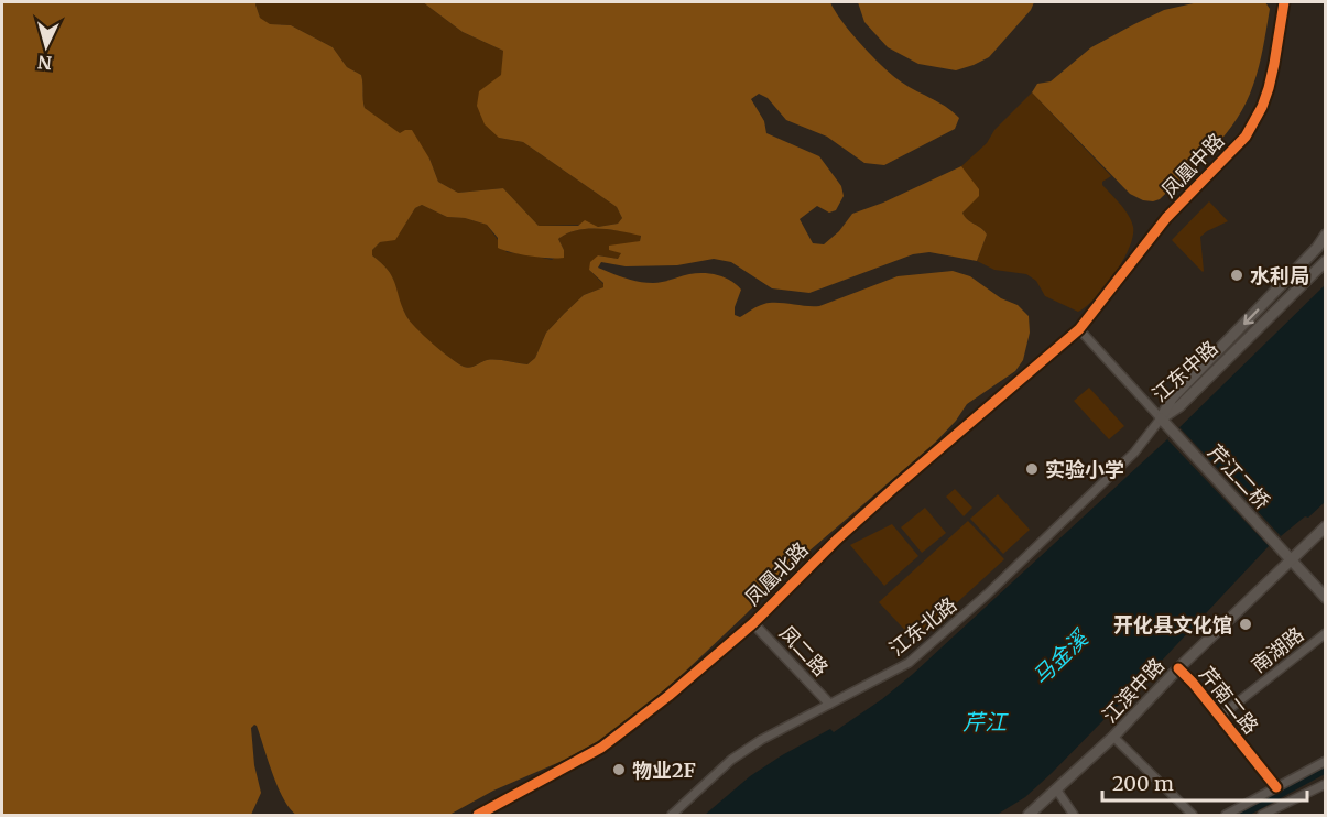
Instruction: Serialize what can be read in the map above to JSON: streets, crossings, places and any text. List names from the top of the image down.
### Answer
{
  "streets": {
    "main road": ["江东中路", "芹江二桥", "江滨中路"],
    "street": [
      "凤凰中路",
      "凤凰北路",
      "江东北路",
      "南湖路",
      "凤二路",
      "芹南二路"
    ]
  },
  "crossings": [
    ["凤凰中路", "凤凰北路"],
    ["江东中路", "芹江二桥"],
    ["江东中路", "江东北路"],
    ["芹江二桥", "江东北路"],
    ["芹江二桥", "江滨中路"],
    ["凤凰北路", "凤二路"],
    ["江东北路", "凤二路"],
    ["南湖路", "芹南二路"],
    ["江滨中路", "芹南二路"]
  ],
  "water": ["马金溪", "芹江"],
  "places": [
    "水利局",
    "实验小学",
    "开化县文化馆",
    "物业2F"
  ],
  "scale_bar": "200 m",
  "north": "bottom"
}
